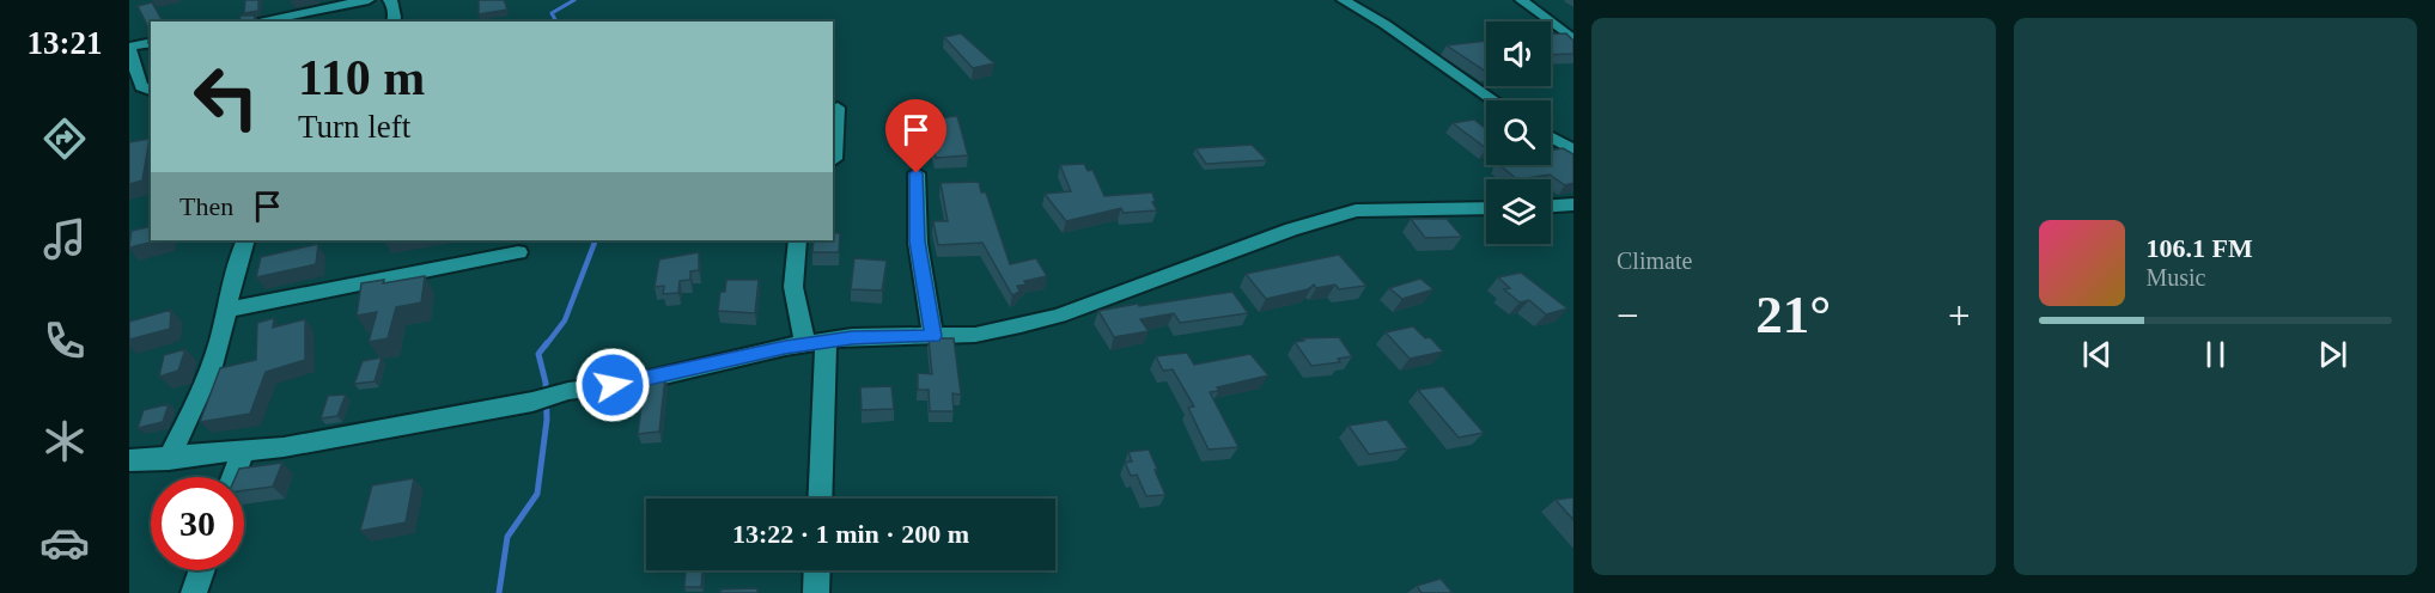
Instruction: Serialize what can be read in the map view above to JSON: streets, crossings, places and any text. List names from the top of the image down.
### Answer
{
  "page": {
    "tabs": "13:21",
    "tile": "Climate",
    "turn": ["110 m", "Turn left"],
    "then": "Then",
    "song": ["106.1 FM", "Music"],
    "heat": ["−", "21°", "+"],
    "limit": "30",
    "trip": "13:22 · 1 min · 200 m"
  }
}
